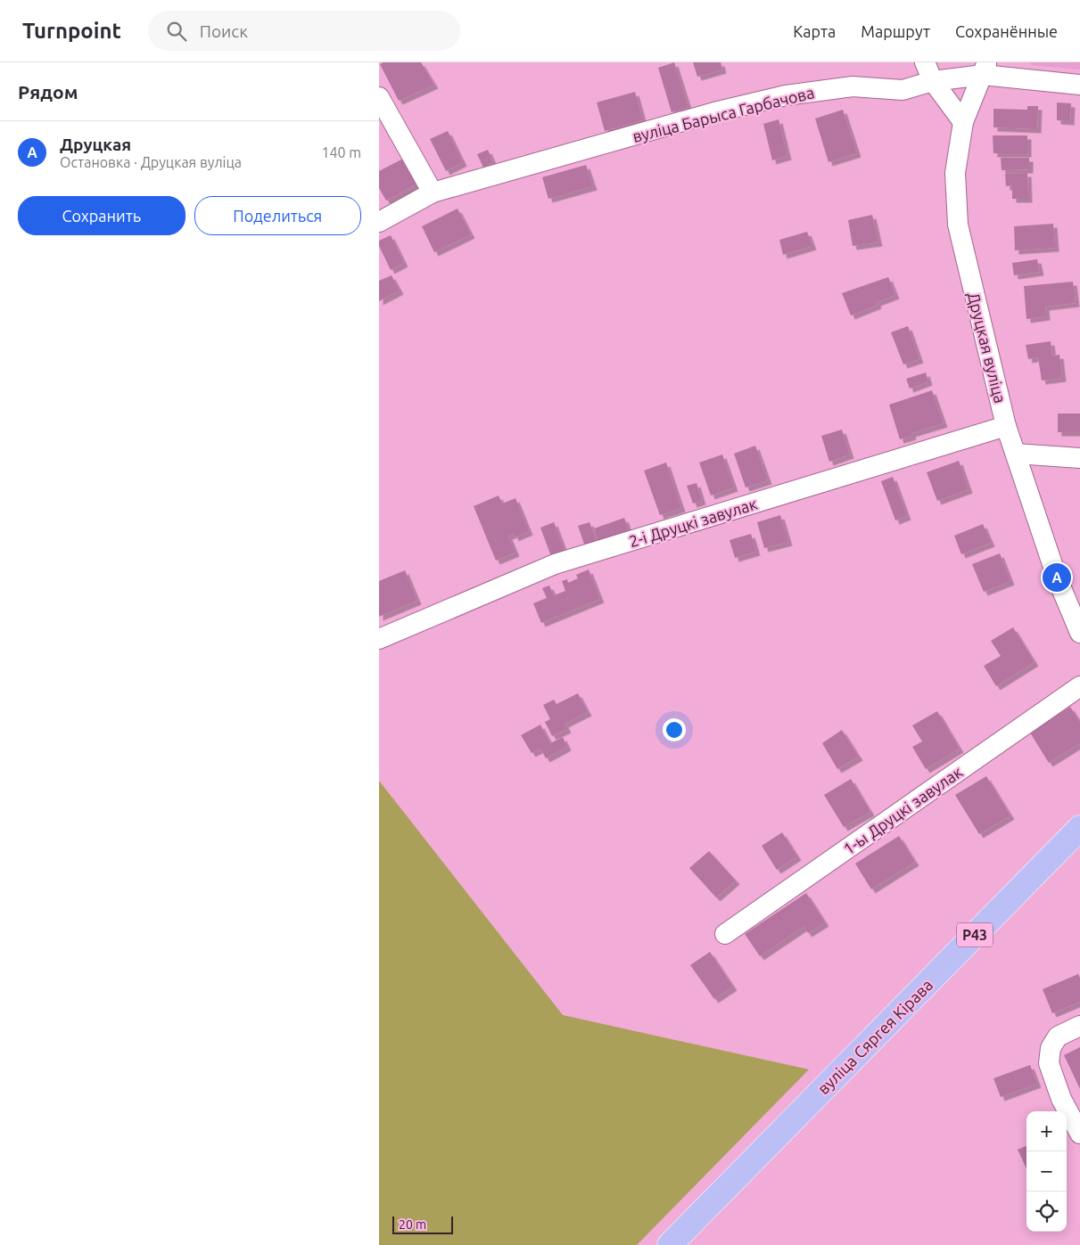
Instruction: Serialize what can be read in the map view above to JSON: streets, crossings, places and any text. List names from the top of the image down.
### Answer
{
  "streets": {
    "main road": ["Р43", "вуліца Сяргея Кірава"],
    "street": [
      "вуліца Барыса Гарбачова",
      "Друцкая вуліца",
      "2-і Друцкі завулак",
      "1-ы Друцкі завулак"
    ]
  },
  "crossings": [
    ["вуліца Барыса Гарбачова", "Друцкая вуліца"],
    ["Друцкая вуліца", "2-і Друцкі завулак"]
  ],
  "scale_bar": "20 m",
  "page": {
    "header": "Turnpoint",
    "search": "Поиск",
    "nav": ["Карта", "Маршрут", "Сохранённые"],
    "heading": "Рядом",
    "list": [
      {
        "mark": "A",
        "name": "Друцкая",
        "note": "Остановка · Друцкая вуліца",
        "value": "140 m"
      }
    ],
    "buttons": ["Сохранить", "Поделиться"],
    "pins": "A",
    "map_buttons": ["+", "−"],
    "scale": "20 m"
  }
}
